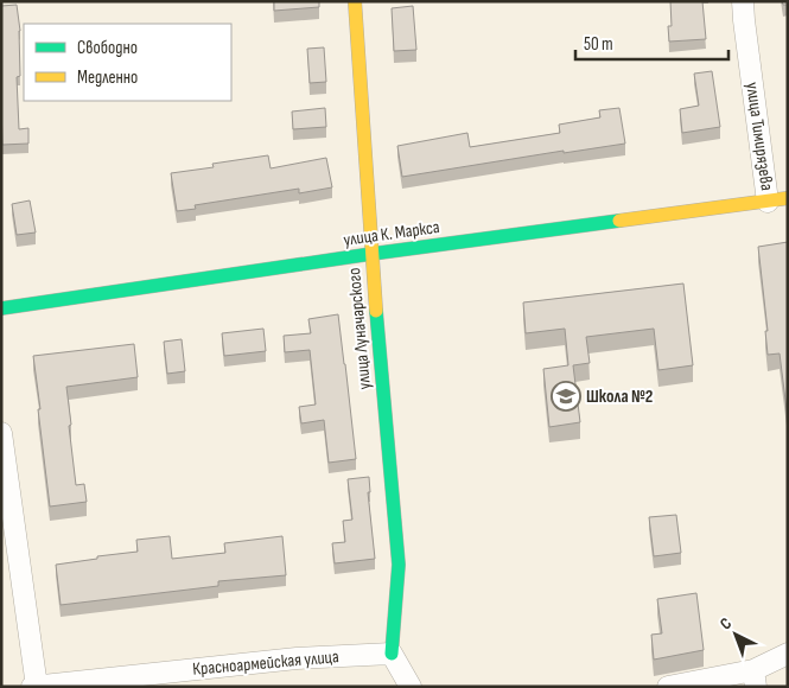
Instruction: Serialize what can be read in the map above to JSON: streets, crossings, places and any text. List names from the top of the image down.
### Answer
{
  "streets": {
    "main road": ["улица К. Маркса", "улица Луначарского"],
    "street": ["улица Тимирязева", "Красноармейская улица"]
  },
  "crossings": [
    ["улица Тимирязева", "улица К. Маркса"],
    ["улица К. Маркса", "улица Луначарского"],
    ["улица Луначарского", "Красноармейская улица"]
  ],
  "places": {
    "school or university": ["Школа №2"]
  },
  "legend": ["Свободно", "Медленно"],
  "scale_bar": "50 m",
  "north": "top left"
}
